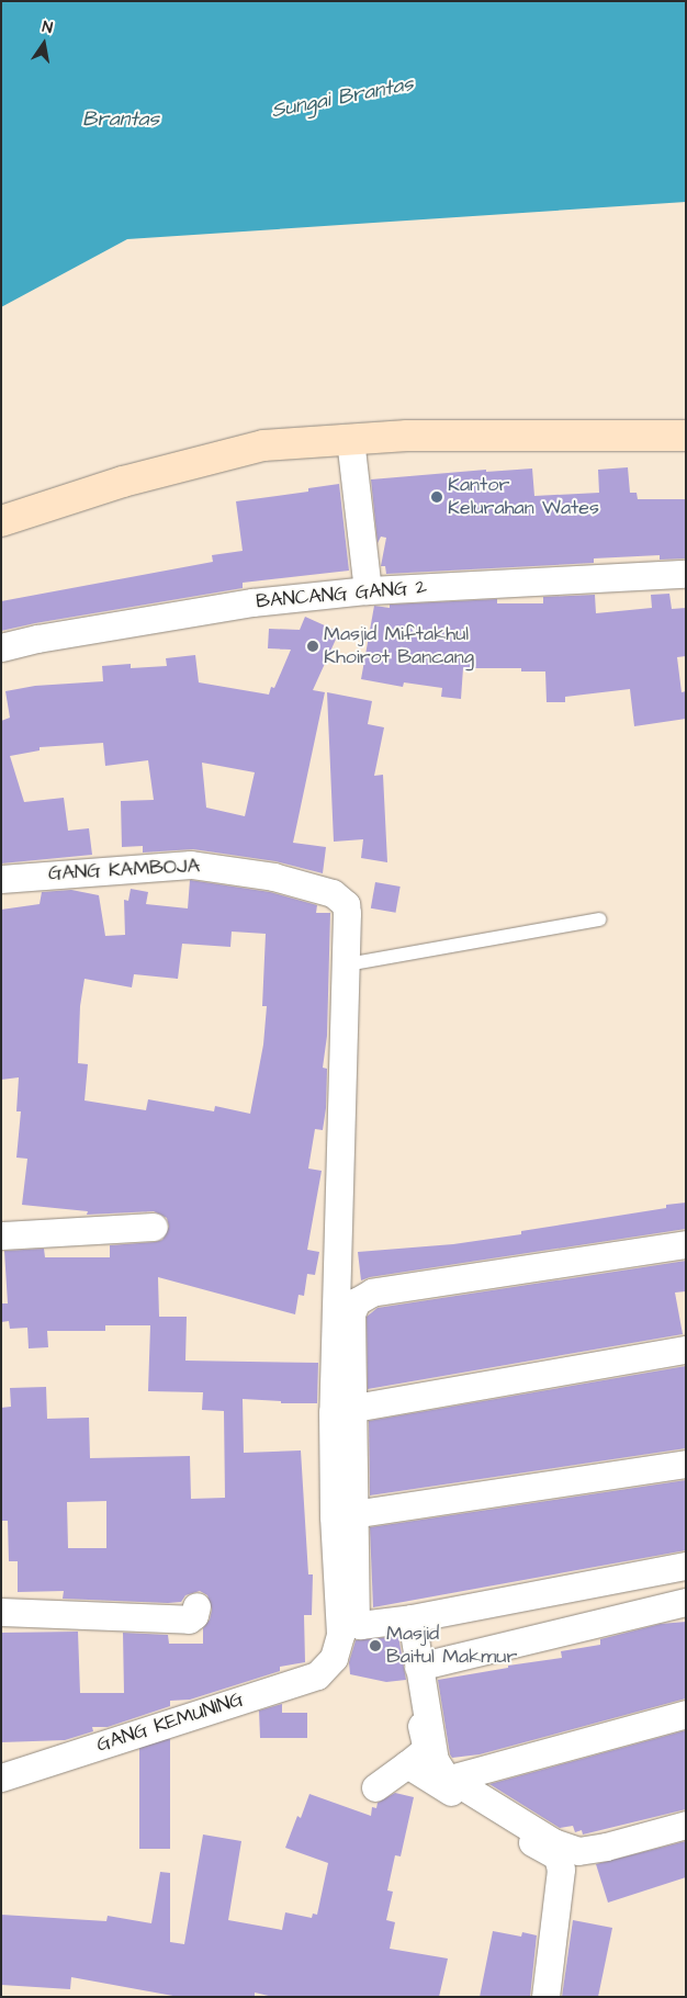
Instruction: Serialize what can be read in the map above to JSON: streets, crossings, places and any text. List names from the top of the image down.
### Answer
{
  "streets": {
    "street": ["BANCANG GANG 2", "GANG KAMBOJA", "GANG KEMUNING"]
  },
  "water": ["Sungai Brantas", "Brantas"],
  "places": ["Kantor Kelurahan Wates", "Masjid Miftakhul Khoirot Bancang", "Masjid Baitul Makmur"],
  "north": "top"
}
